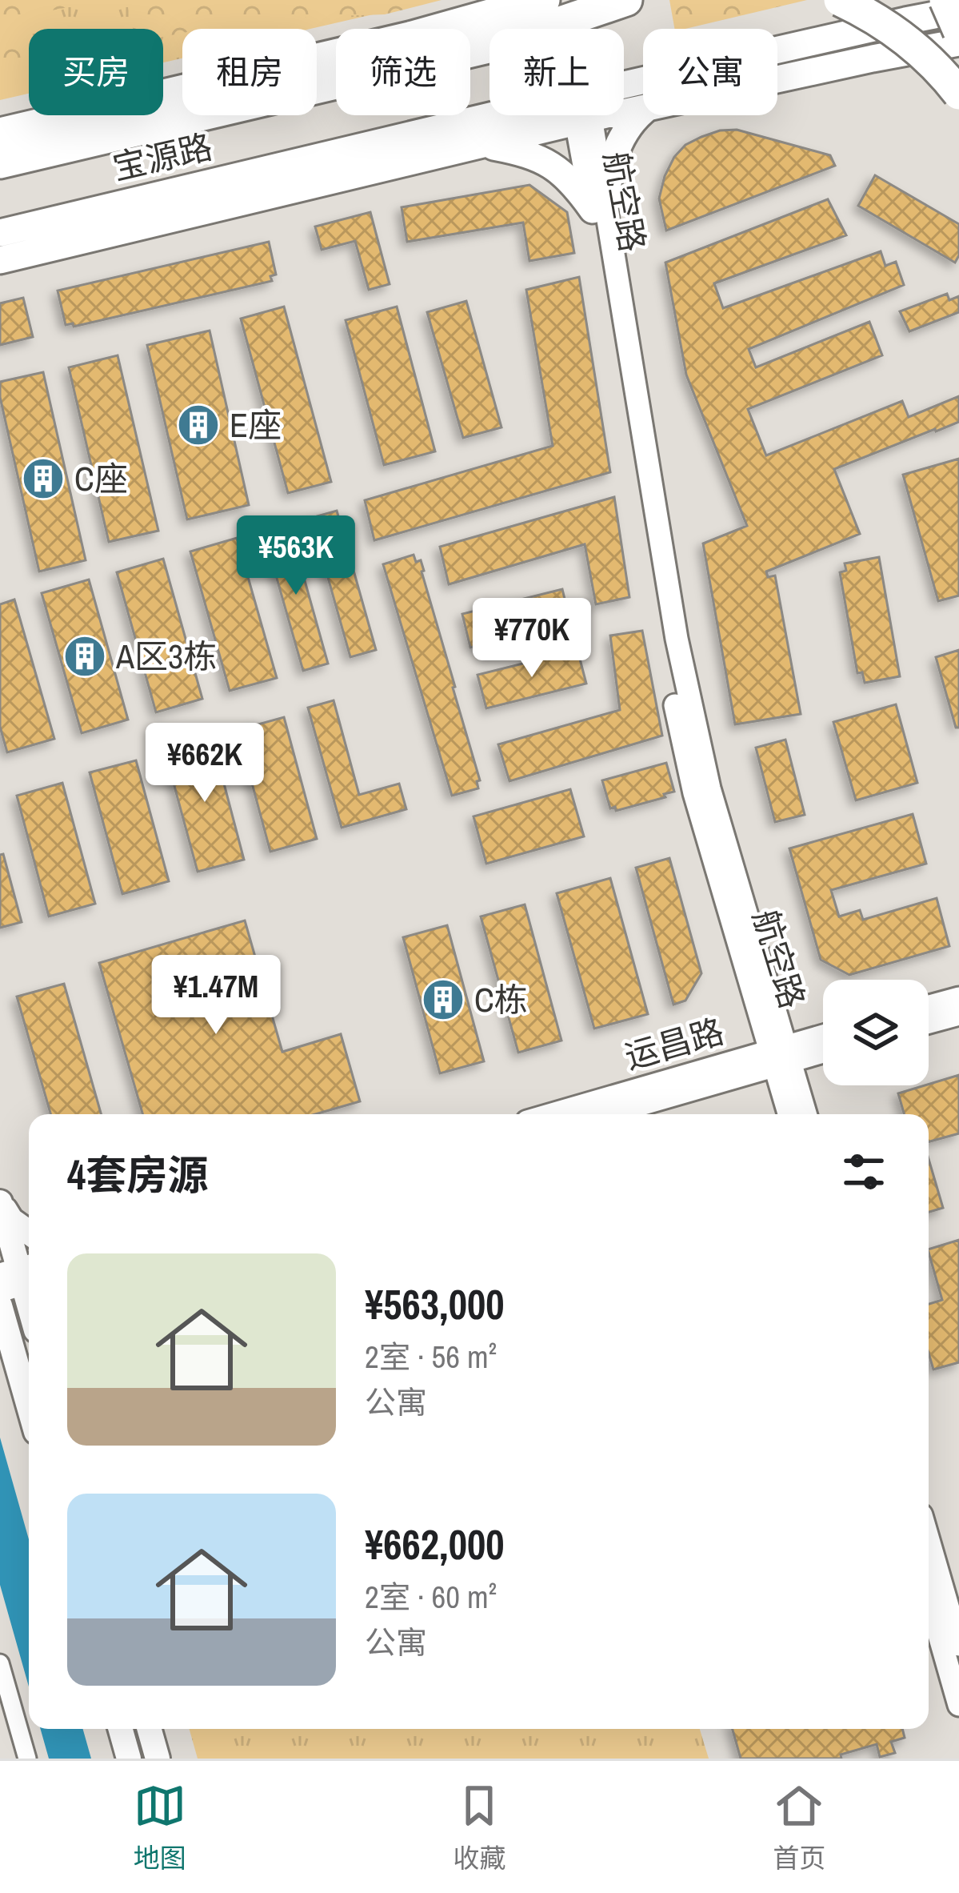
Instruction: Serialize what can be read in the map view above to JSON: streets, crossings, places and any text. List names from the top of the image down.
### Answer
{
  "streets": {
    "main road": ["宝源路"],
    "street": ["航空路", "运昌路"]
  },
  "crossings": [
    ["航空路", "运昌路"]
  ],
  "places": {
    "building": [
      "E座",
      "C座",
      "A区3栋",
      "C栋"
    ]
  },
  "page": {
    "chip": [
      "买房",
      "租房",
      "筛选",
      "新上",
      "公寓"
    ],
    "price": [
      "¥563K",
      "¥770K",
      "¥662K",
      "¥1.47M"
    ],
    "heading": "4套房源",
    "list": [
      {
        "name": "¥563,000",
        "note": "2室 · 56 m² · 公寓"
      },
      {
        "name": "¥662,000",
        "note": "2室 · 60 m² · 公寓"
      }
    ],
    "tabs": ["地图", "收藏", "首页"]
  }
}
